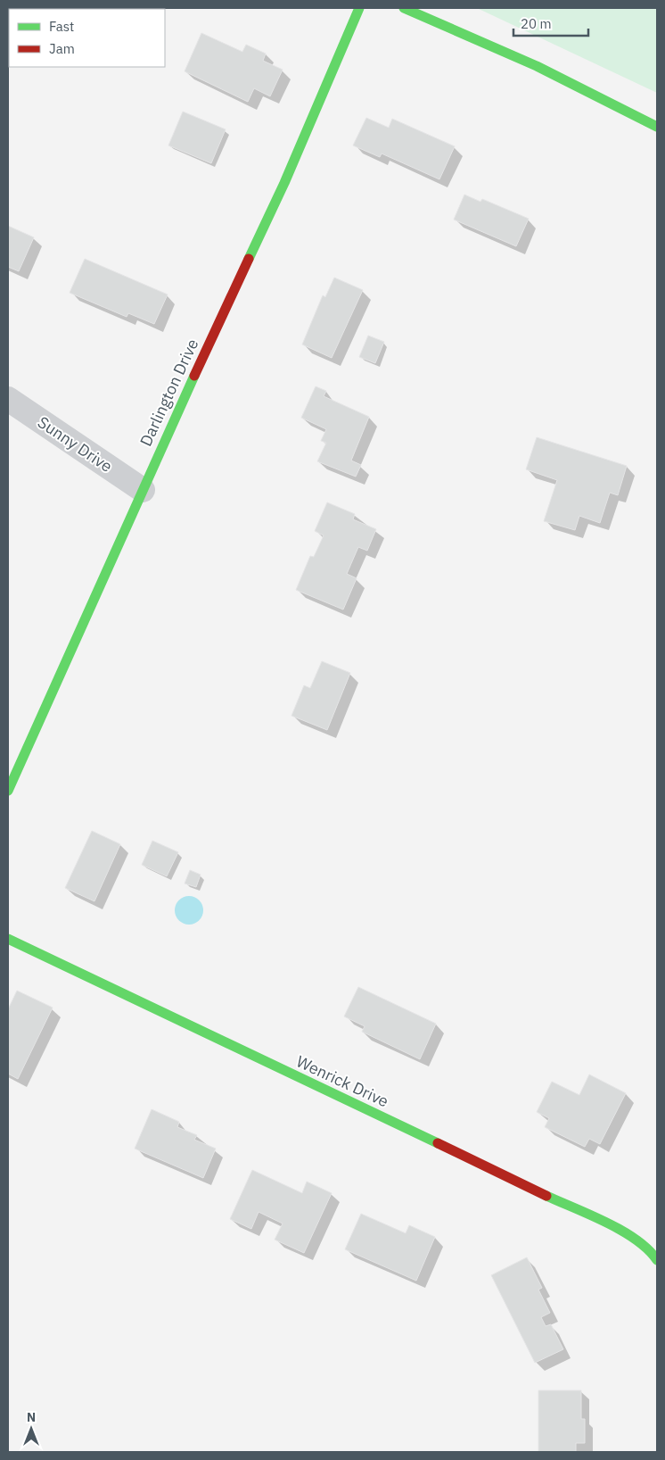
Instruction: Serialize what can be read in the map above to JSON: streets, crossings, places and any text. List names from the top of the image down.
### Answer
{
  "streets": {
    "street": ["Darlington Drive", "Sunny Drive", "Wenrick Drive"]
  },
  "crossings": [
    ["Darlington Drive", "Sunny Drive"]
  ],
  "legend": ["Fast", "Jam"],
  "scale_bar": "20 m",
  "north": "top"
}
